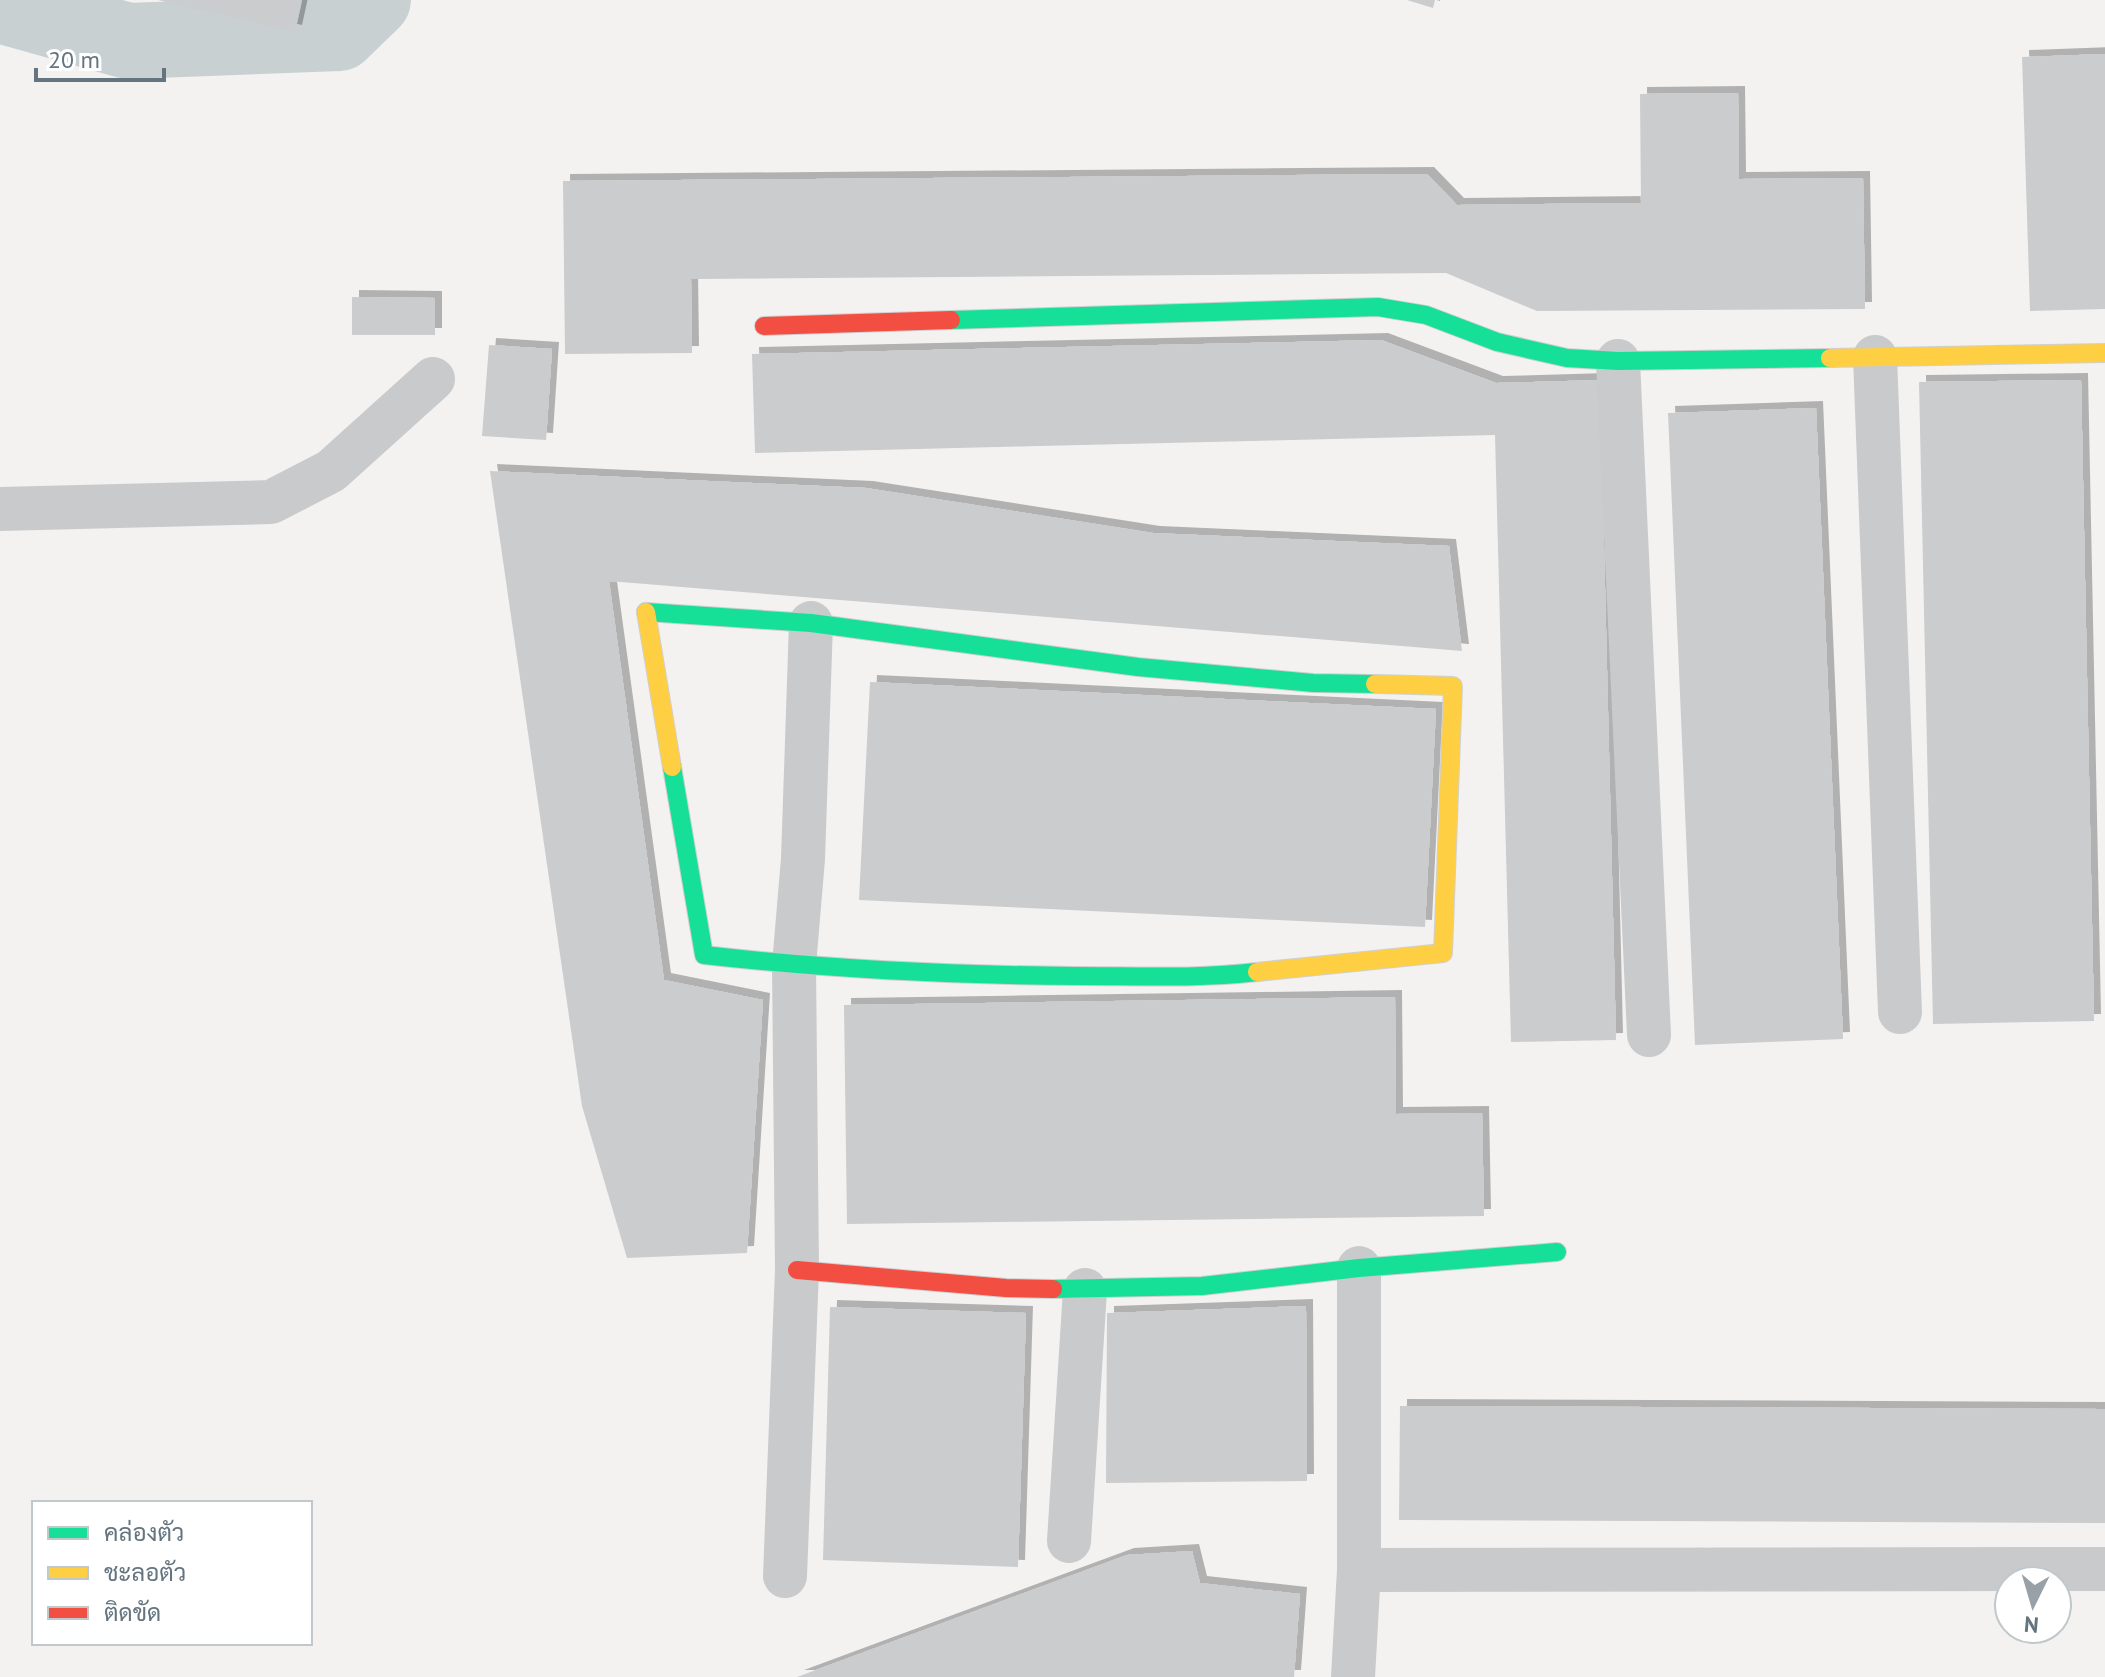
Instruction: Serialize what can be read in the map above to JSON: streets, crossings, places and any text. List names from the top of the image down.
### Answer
{
  "legend": ["คล่องตัว", "ชะลอตัว", "ติดขัด"],
  "scale_bar": "20 m",
  "north": "bottom"
}
